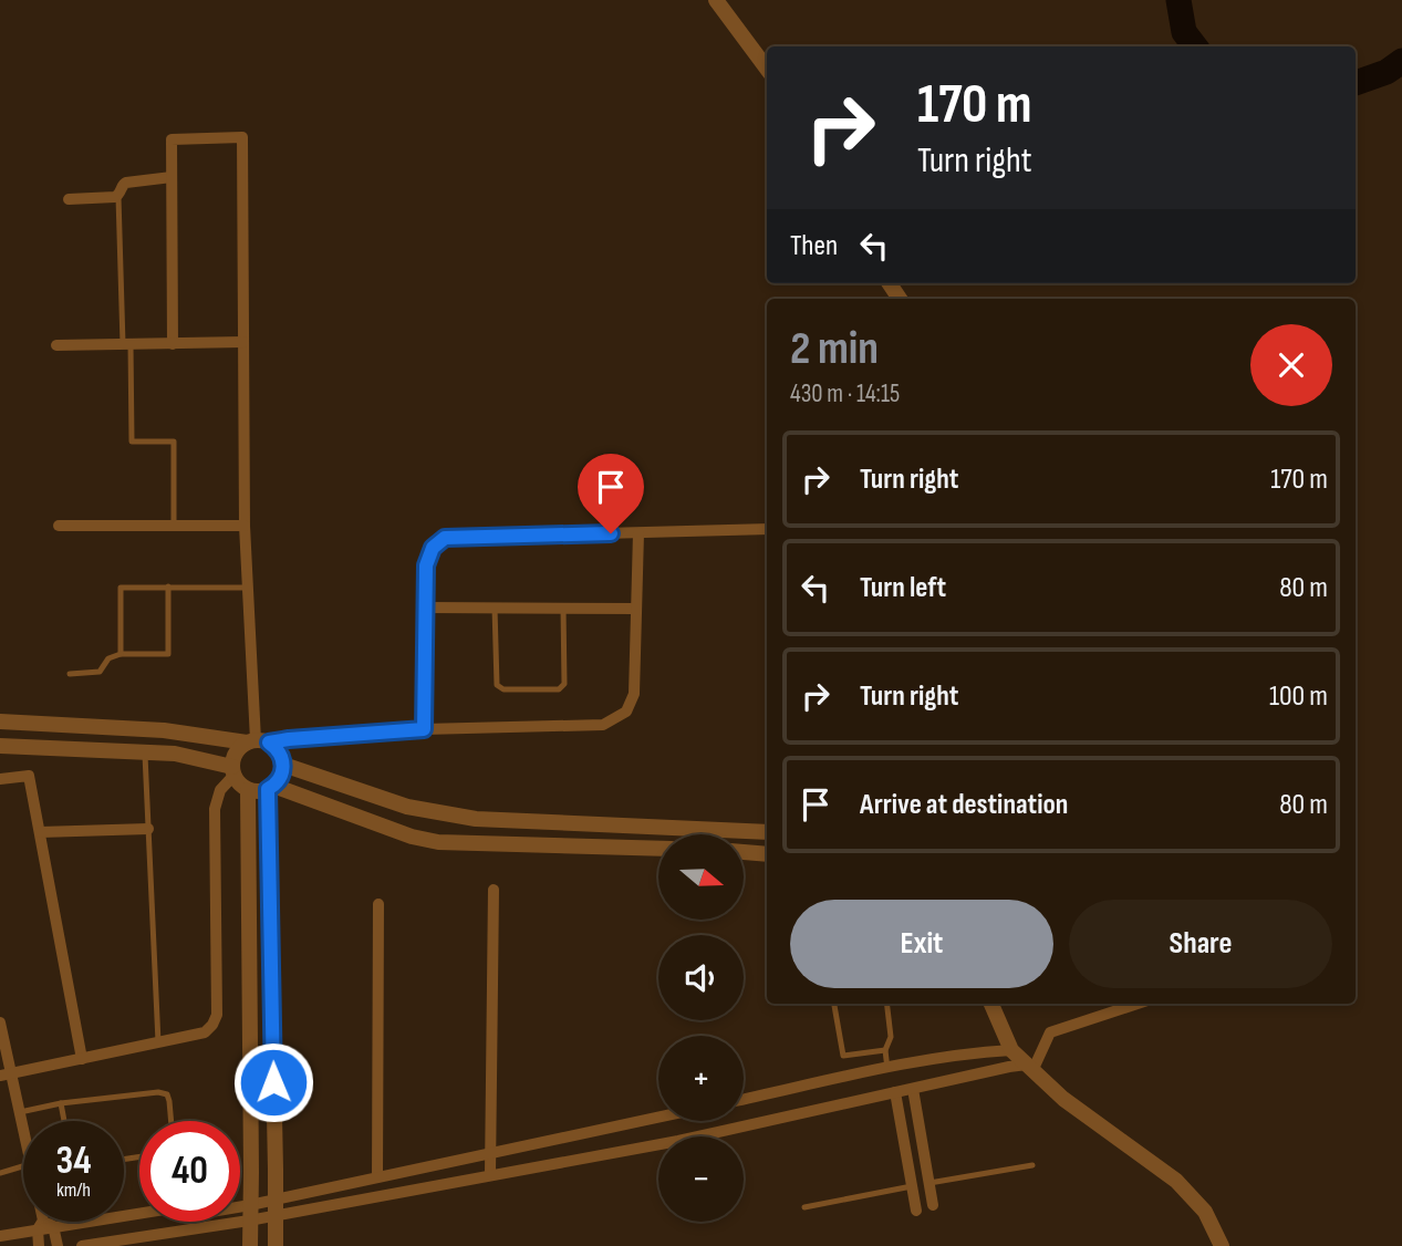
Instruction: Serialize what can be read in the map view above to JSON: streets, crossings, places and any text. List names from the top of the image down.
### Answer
{
  "north": "right",
  "page": {
    "turn": ["170 m", "Turn right"],
    "then": "Then",
    "heading": ["2 min", "430 m · 14:15"],
    "list": [
      {
        "name": "Turn right",
        "value": "170 m"
      },
      {
        "name": "Turn left",
        "value": "80 m"
      },
      {
        "name": "Turn right",
        "value": "100 m"
      },
      {
        "name": "Arrive at destination",
        "value": "80 m"
      }
    ],
    "map_buttons": ["+", "−"],
    "buttons": ["Exit", "Share"],
    "speed": "34 km/h",
    "limit": "40"
  }
}
